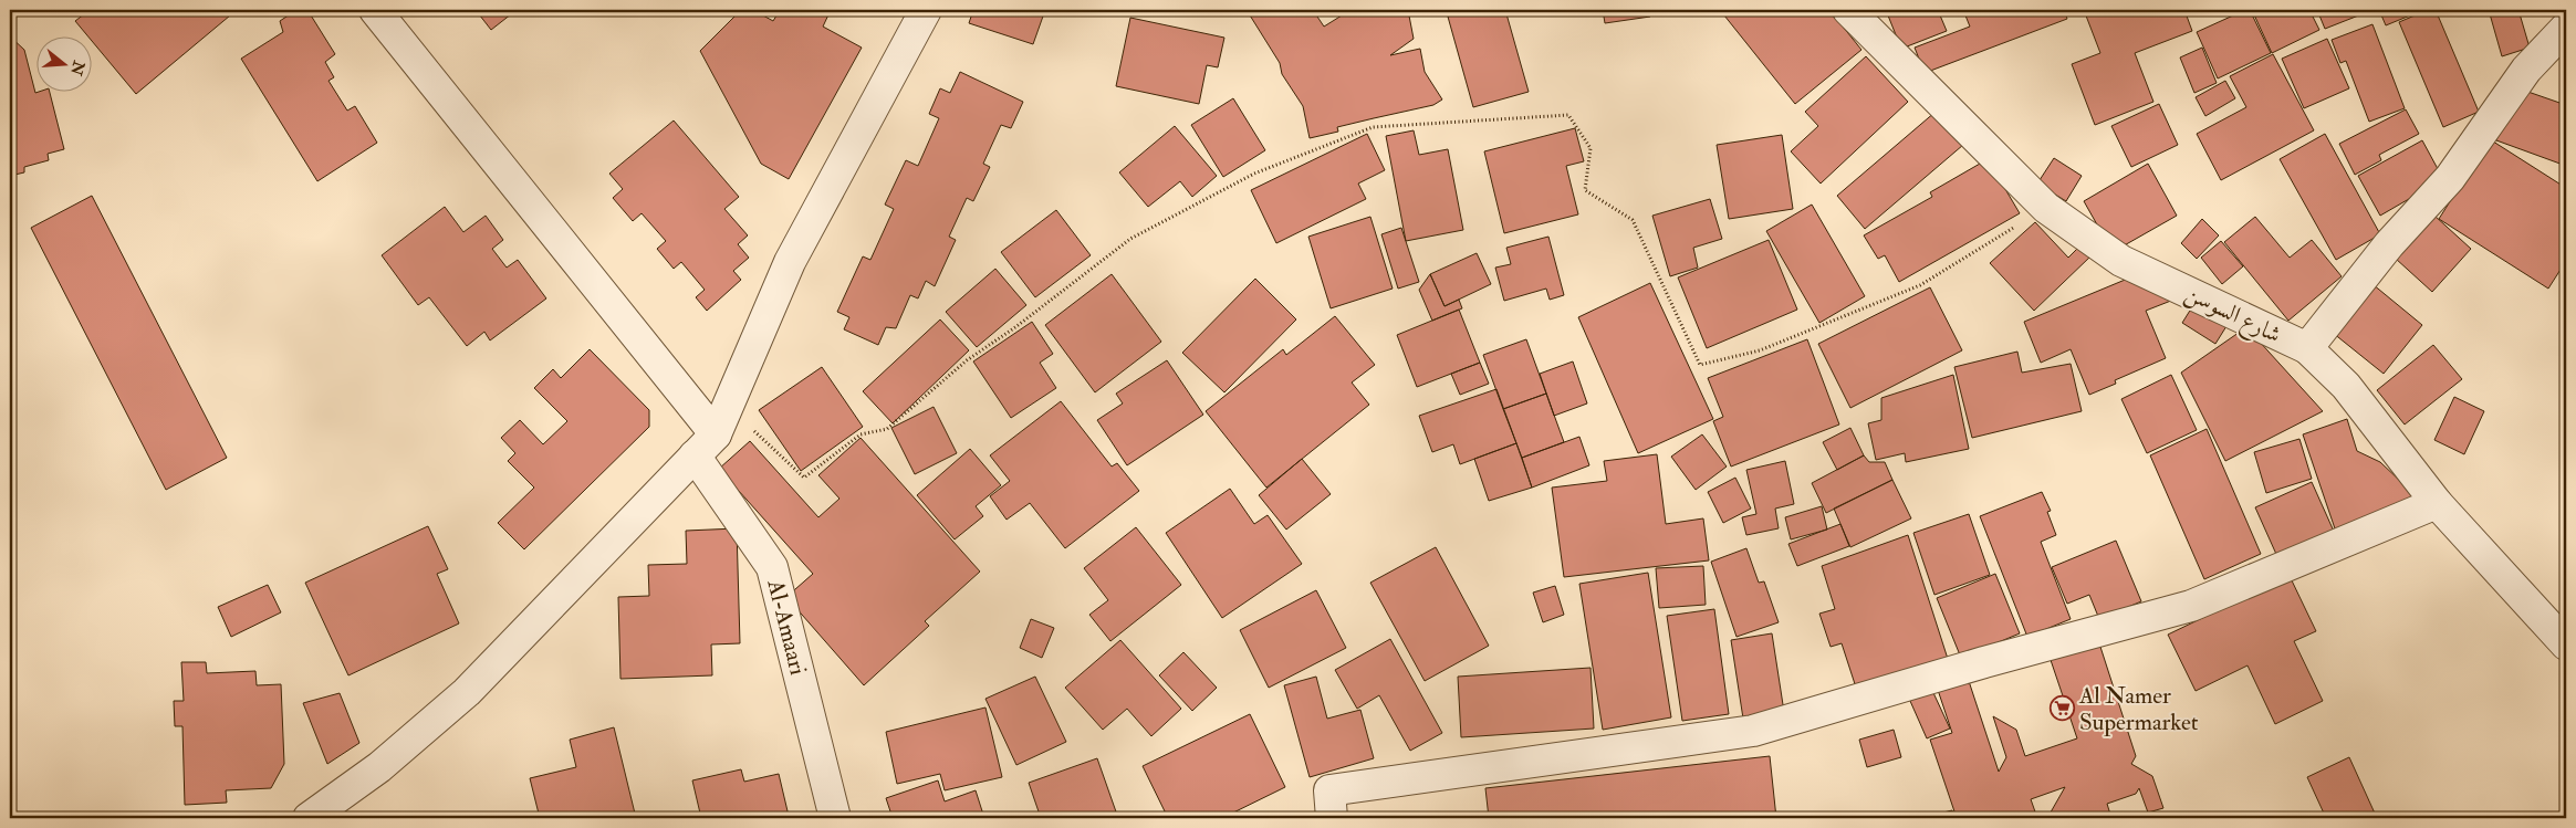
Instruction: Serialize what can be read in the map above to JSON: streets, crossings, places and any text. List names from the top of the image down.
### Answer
{
  "streets": {
    "street": ["شارع السوسن", "Al-Amaari"]
  },
  "places": {
    "supermarket": ["Al Namer Supermarket"]
  },
  "north": "right"
}
